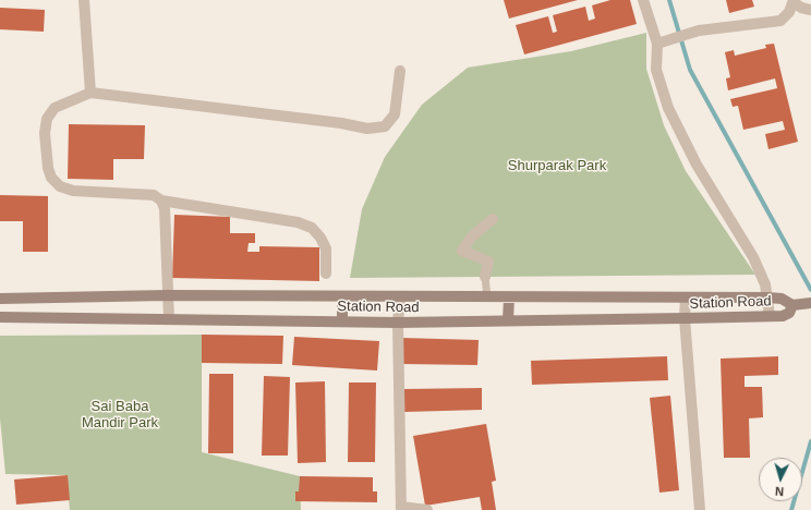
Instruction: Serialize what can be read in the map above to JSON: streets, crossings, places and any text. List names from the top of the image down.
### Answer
{
  "streets": {
    "main road": ["Station Road"]
  },
  "parks": ["Shurparak Park", "Sai Baba Mandir Park"],
  "north": "bottom"
}
